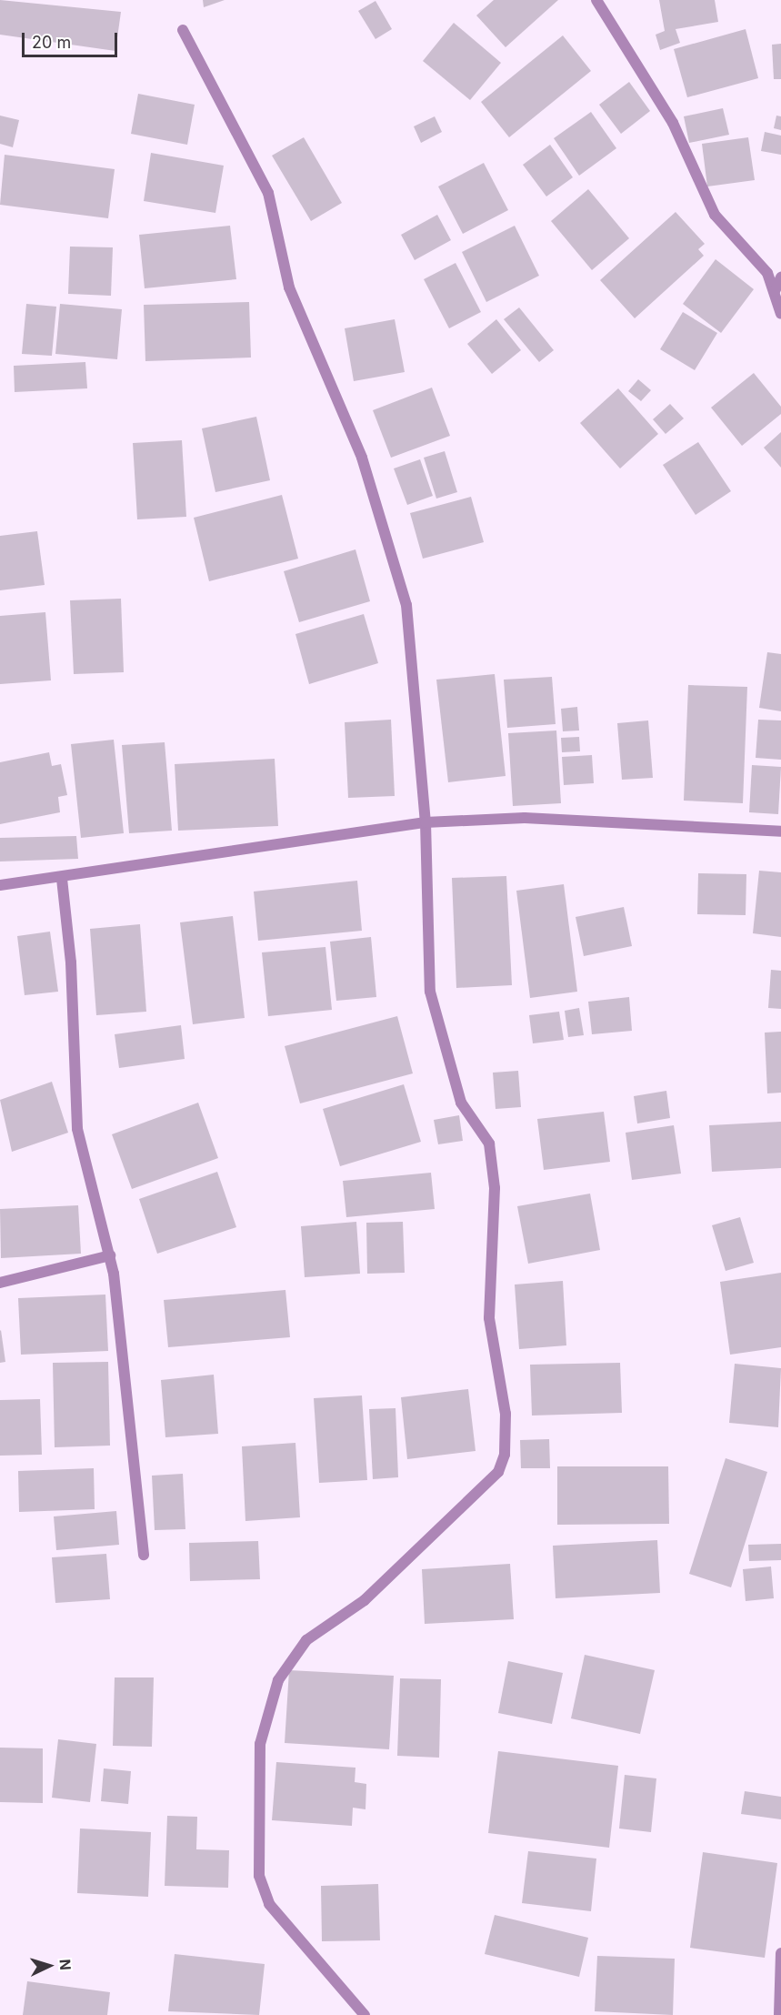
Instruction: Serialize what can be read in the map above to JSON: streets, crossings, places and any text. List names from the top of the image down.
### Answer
{
  "scale_bar": "20 m",
  "north": "right"
}
